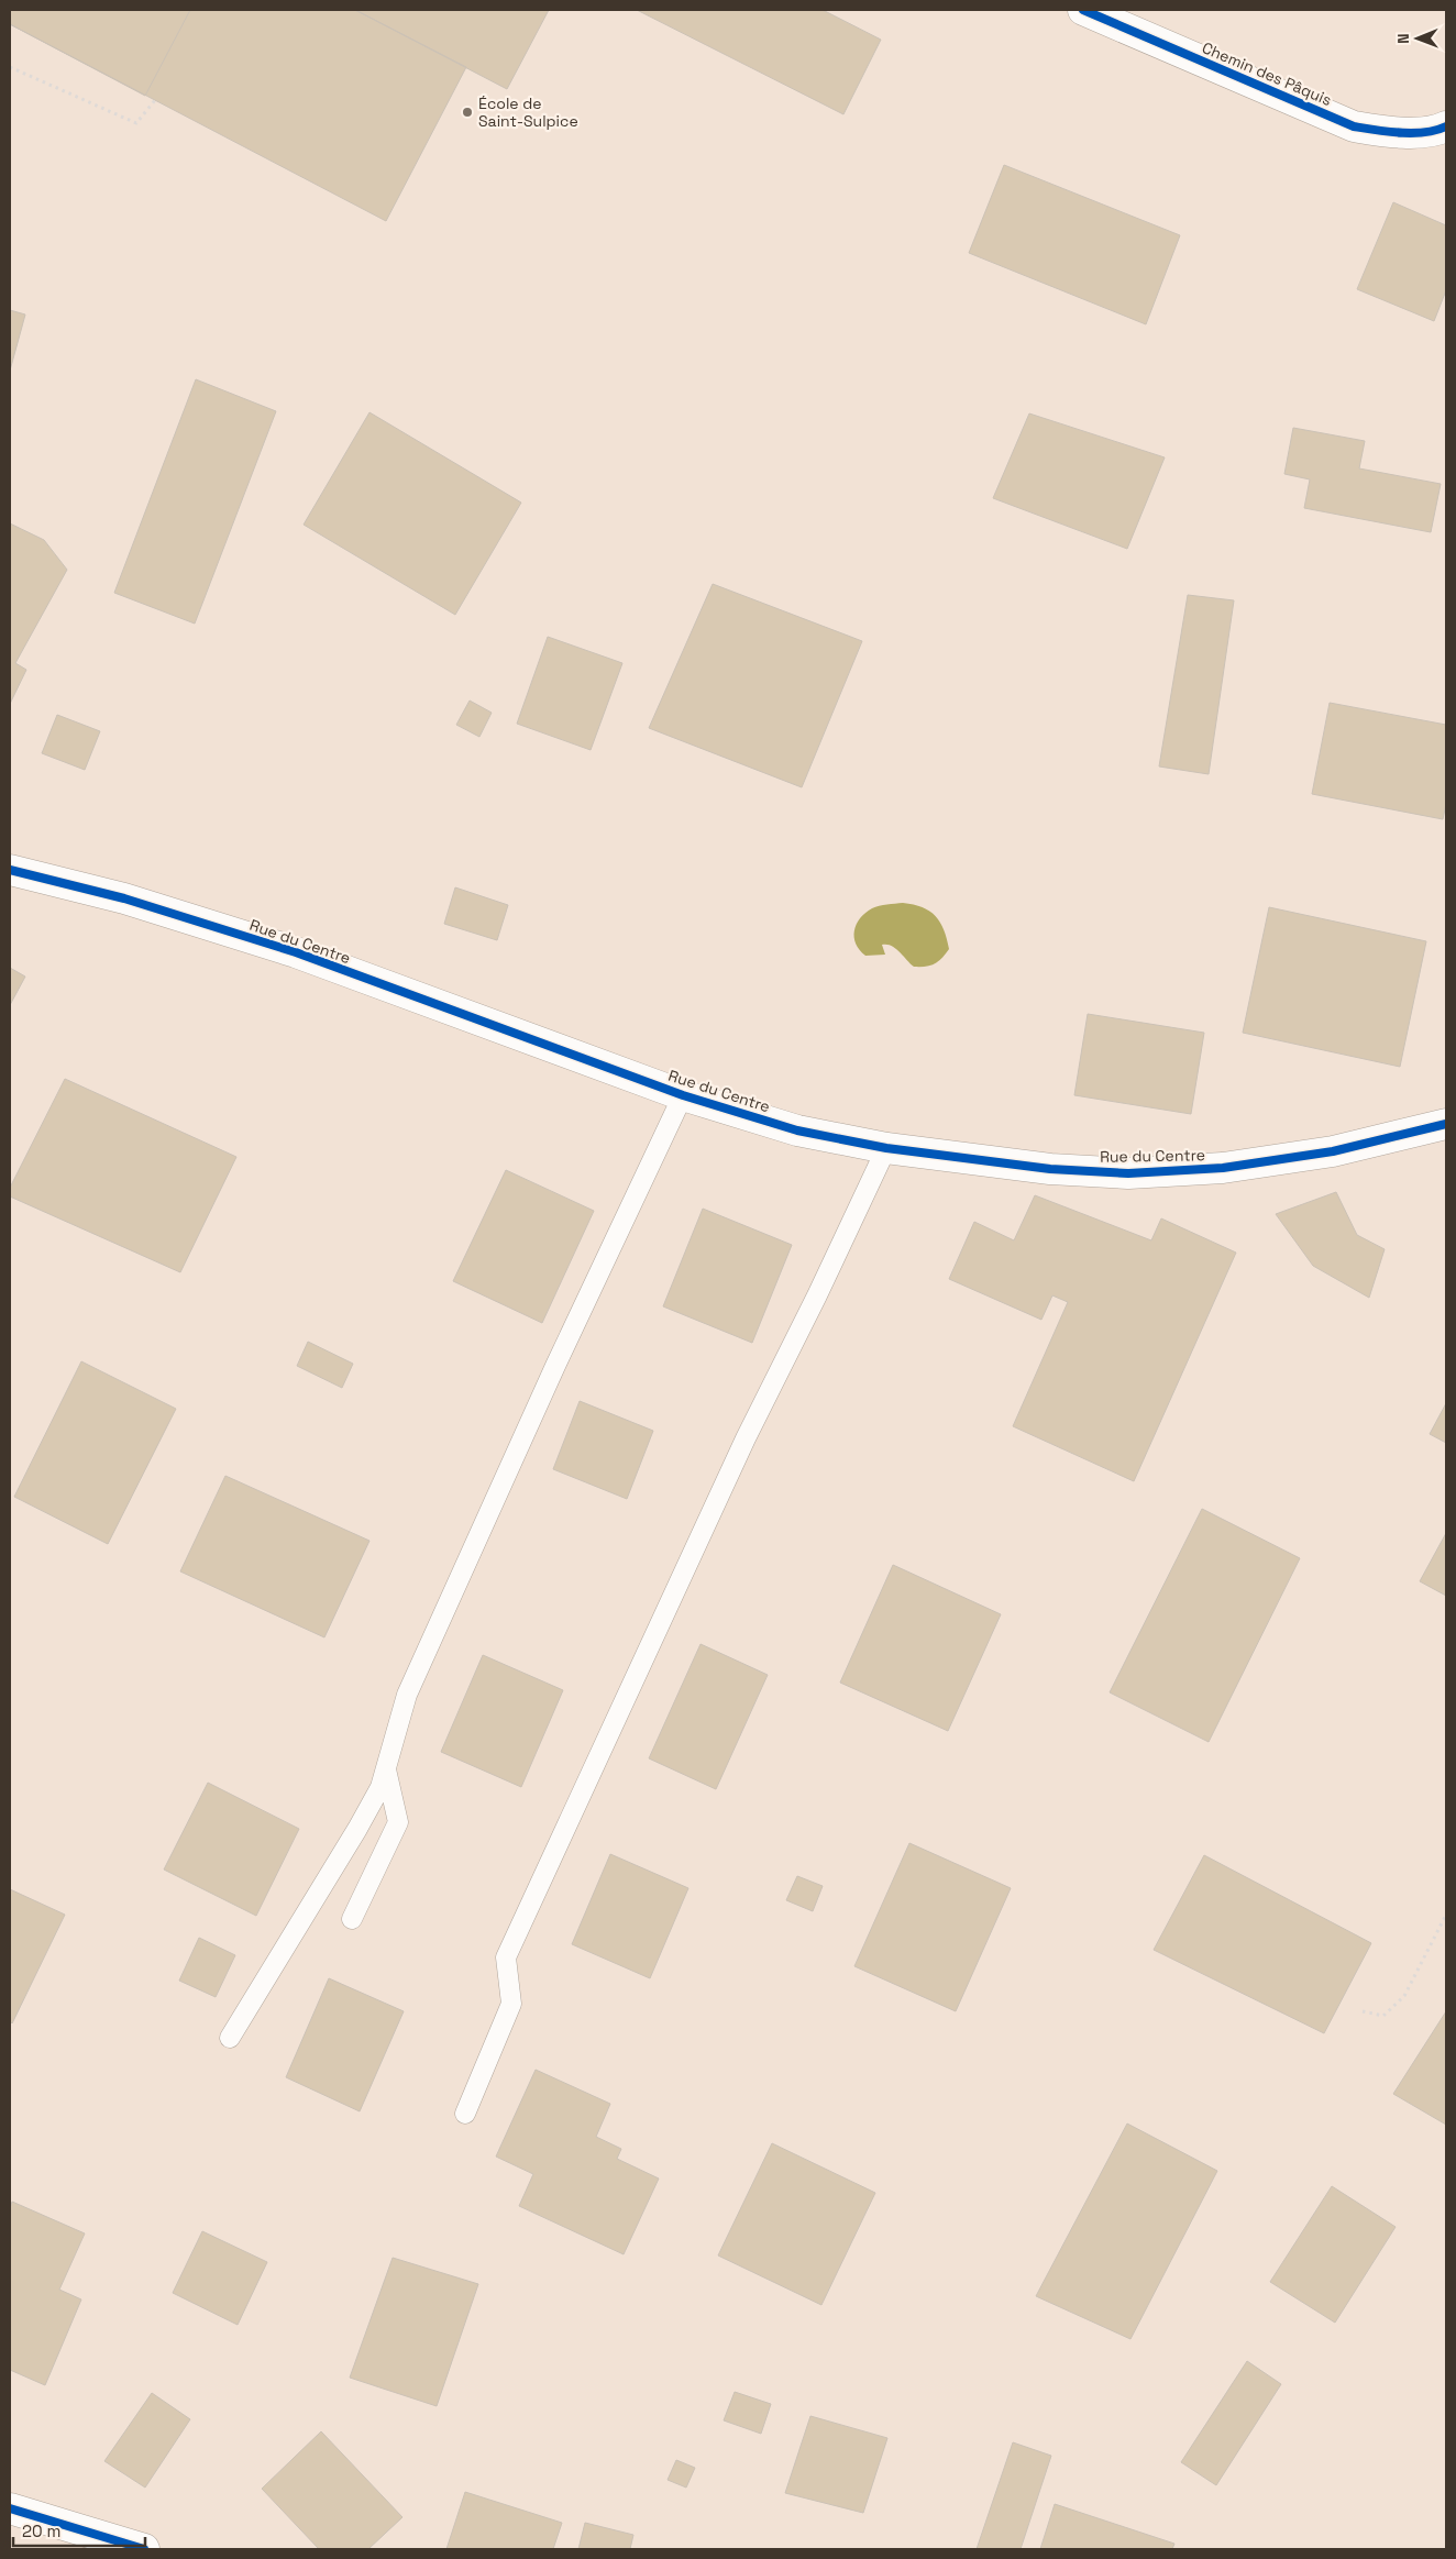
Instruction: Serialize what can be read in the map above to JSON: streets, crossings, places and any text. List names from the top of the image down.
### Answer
{
  "streets": {
    "street": ["Chemin des Pâquis", "Rue du Centre"]
  },
  "places": ["École de Saint-Sulpice"],
  "scale_bar": "20 m",
  "north": "left"
}
